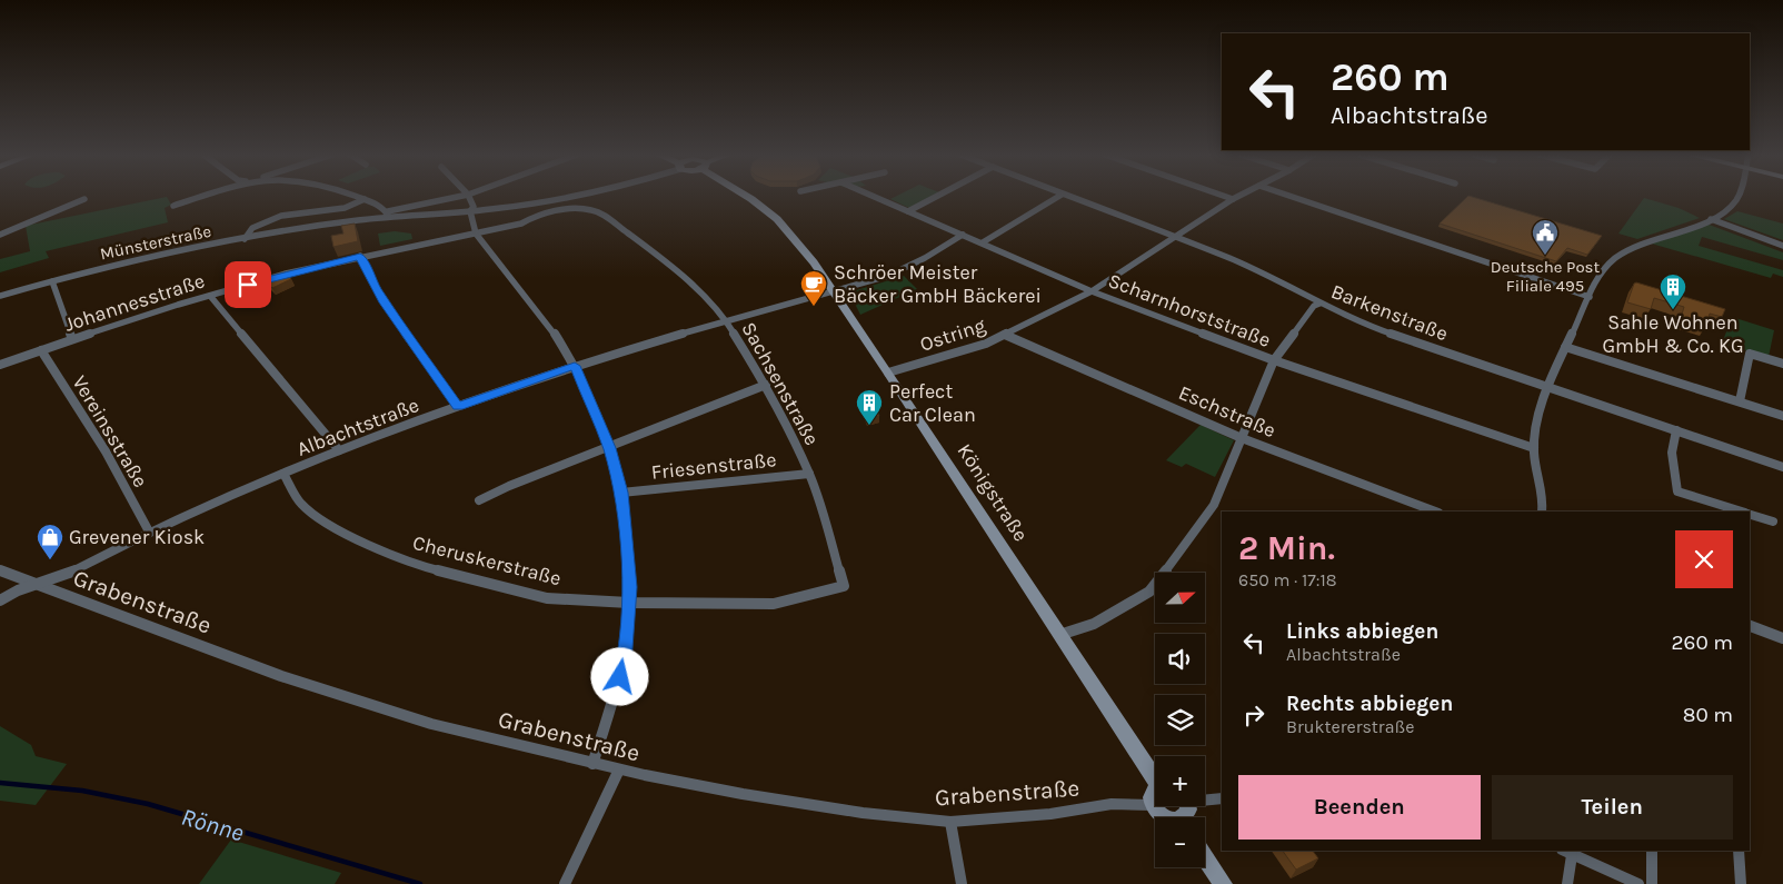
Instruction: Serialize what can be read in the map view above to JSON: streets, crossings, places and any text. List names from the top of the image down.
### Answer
{
  "streets": {
    "street": [
      "Münsterstraße",
      "Johannesstraße",
      "Scharnhorststraße",
      "Barkenstraße",
      "Ostring",
      "Sachsenstraße",
      "Eschstraße",
      "Albachtstraße",
      "Vereinsstraße",
      "Friesenstraße",
      "Königstraße",
      "Cheruskerstraße",
      "Grabenstraße"
    ]
  },
  "crossings": [
    ["Johannesstraße", "Sachsenstraße"],
    ["Johannesstraße", "Vereinsstraße"],
    ["Scharnhorststraße", "Ostring"],
    ["Scharnhorststraße", "Albachtstraße"],
    ["Barkenstraße", "Ostring"],
    ["Ostring", "Eschstraße"],
    ["Ostring", "Königstraße"],
    ["Sachsenstraße", "Albachtstraße"],
    ["Sachsenstraße", "Friesenstraße"],
    ["Sachsenstraße", "Cheruskerstraße"],
    ["Albachtstraße", "Vereinsstraße"],
    ["Albachtstraße", "Königstraße"],
    ["Albachtstraße", "Cheruskerstraße"],
    ["Albachtstraße", "Grabenstraße"],
    ["Königstraße", "Grabenstraße"]
  ],
  "water": ["Rönne"],
  "places": {
    "public building": ["Deutsche Post Filiale 495"],
    "cafe": ["Schröer Meister Bäcker GmbH Bäckerei"],
    "building": ["Sahle Wohnen GmbH & Co. KG", "Perfect Car Clean"],
    "shop": ["Grevener Kiosk"]
  },
  "north": "right",
  "page": {
    "turn": ["260 m", "Albachtstraße"],
    "heading": ["2 Min.", "650 m · 17:18"],
    "map_buttons": ["+", "−"],
    "list": [
      {
        "name": "Links abbiegen",
        "note": "Albachtstraße",
        "value": "260 m"
      },
      {
        "name": "Rechts abbiegen",
        "note": "Bruktererstraße",
        "value": "80 m"
      }
    ],
    "buttons": ["Beenden", "Teilen"]
  }
}
